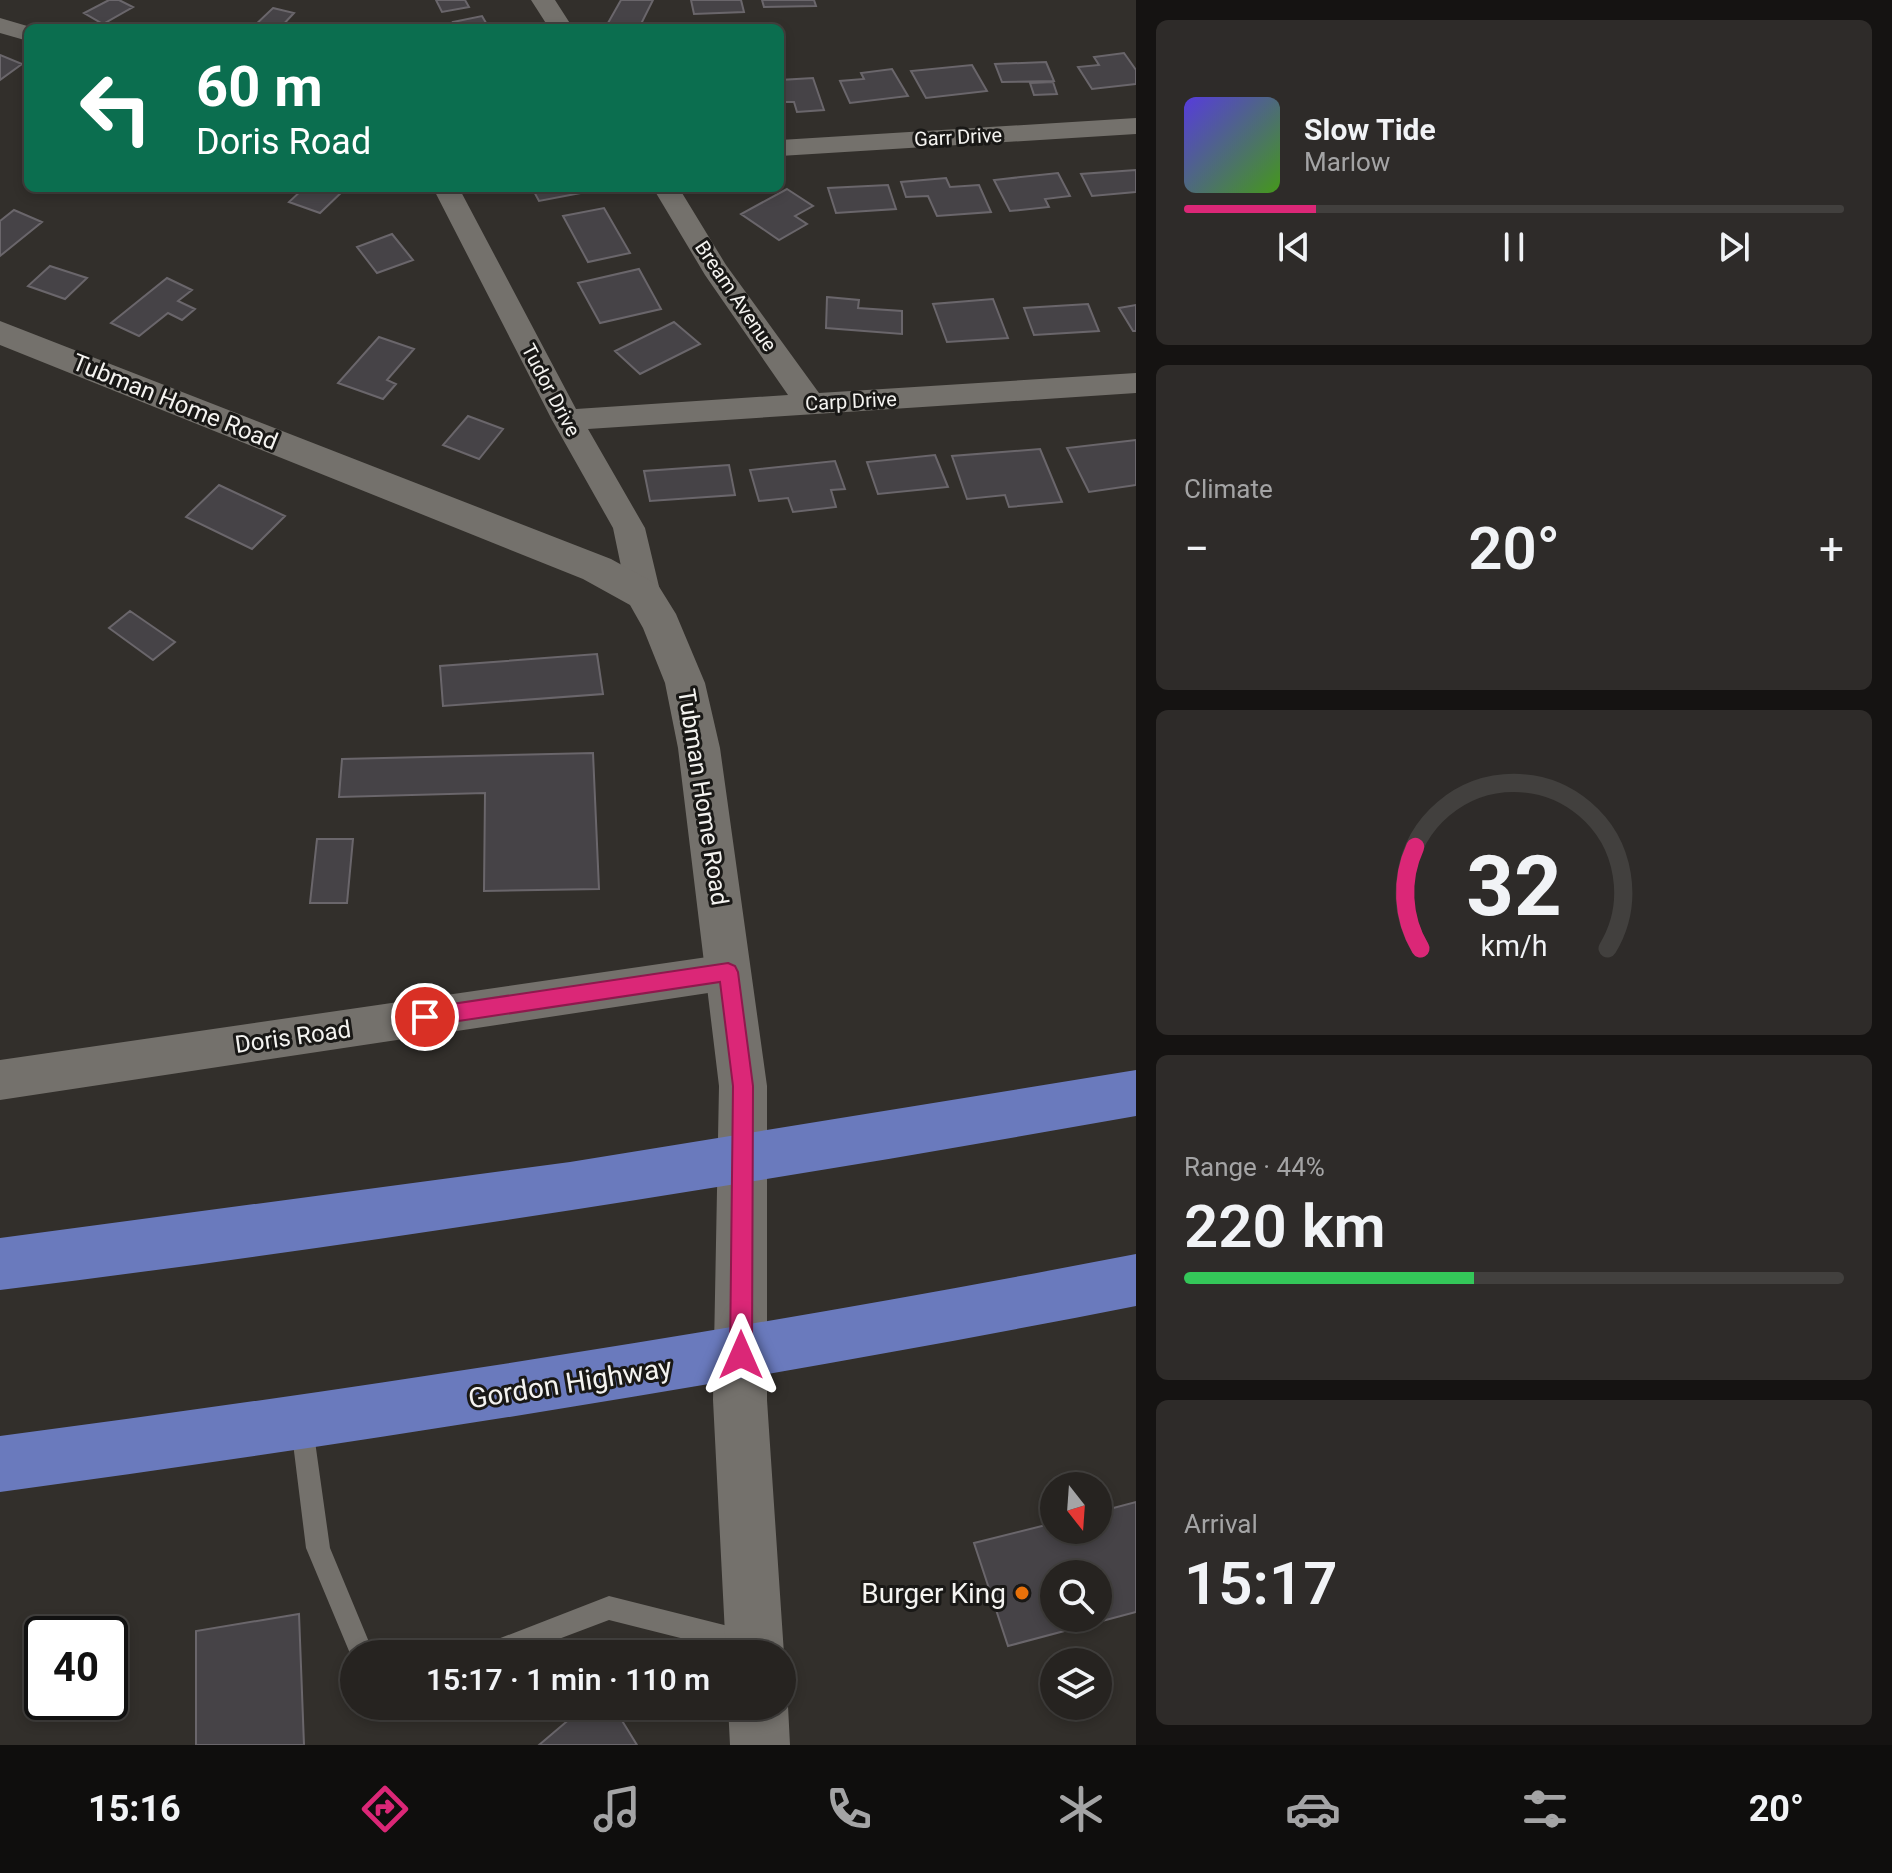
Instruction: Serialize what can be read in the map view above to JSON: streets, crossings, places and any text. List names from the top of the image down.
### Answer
{
  "streets": {
    "highway": ["Gordon Highway"],
    "street": [
      "Garr Drive",
      "Bream Avenue",
      "Tudor Drive",
      "Carp Drive",
      "Tubman Home Road",
      "Doris Road"
    ]
  },
  "crossings": [
    ["Bream Avenue", "Carp Drive"],
    ["Tudor Drive", "Carp Drive"],
    ["Tudor Drive", "Tubman Home Road"],
    ["Tubman Home Road", "Doris Road"],
    ["Tubman Home Road", "Gordon Highway"]
  ],
  "places": ["Burger King"],
  "north": "bottom",
  "page": {
    "turn": ["60 m", "Doris Road"],
    "song": ["Slow Tide", "Marlow"],
    "tile": [
      "Climate",
      ["Range · 44%", "220 km"],
      ["Arrival", "15:17"]
    ],
    "heat": ["−", "20°", "+"],
    "limit": "40",
    "trip": "15:17 · 1 min · 110 m",
    "tabs": ["15:16", "20°"],
    "gauge": ["32", "km/h"]
  }
}
